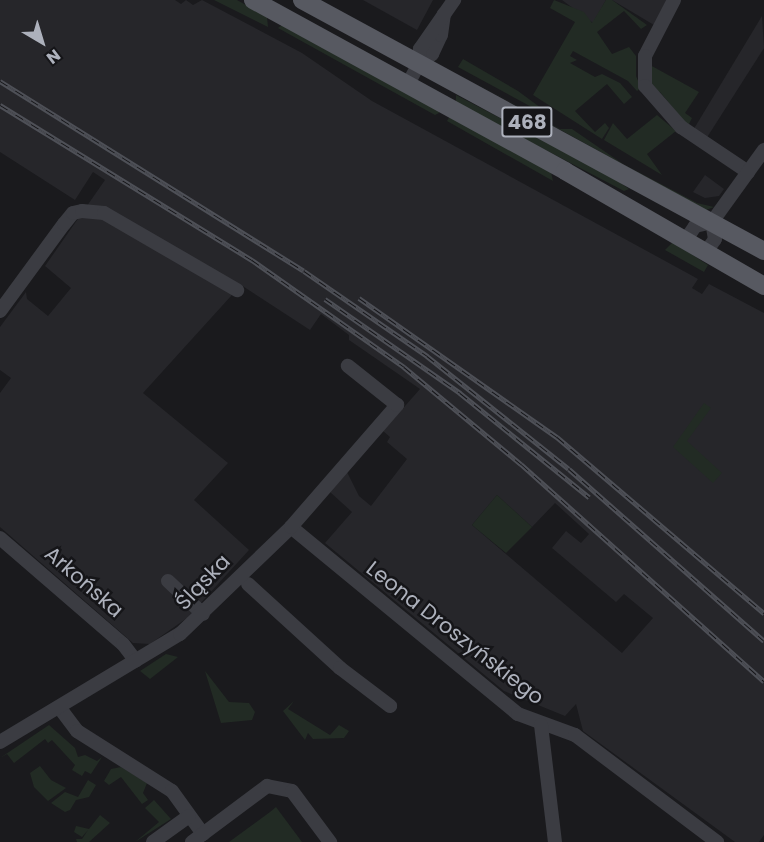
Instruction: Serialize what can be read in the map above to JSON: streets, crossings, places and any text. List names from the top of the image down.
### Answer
{
  "streets": {
    "main road": ["468"],
    "street": ["Arkońska", "Śląska", "Leona Droszyńskiego"]
  },
  "crossings": [
    ["Arkońska", "Śląska"],
    ["Śląska", "Leona Droszyńskiego"]
  ],
  "north": "bottom right"
}
